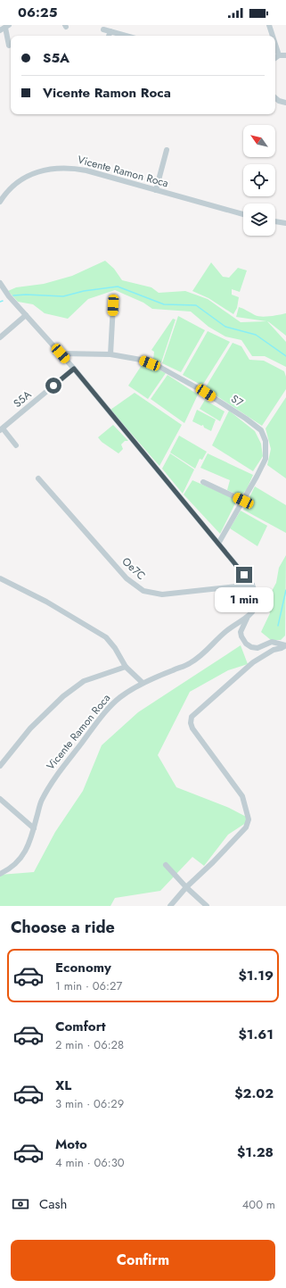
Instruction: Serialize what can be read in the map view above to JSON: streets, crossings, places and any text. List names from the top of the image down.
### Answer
{
  "streets": {
    "street": [
      "Vicente Ramon Roca",
      "S5A",
      "S7",
      "Oe7C"
    ]
  },
  "crossings": [
    ["Vicente Ramon Roca", "S5A"],
    ["Vicente Ramon Roca", "S7"],
    ["Vicente Ramon Roca", "Oe7C"]
  ],
  "north": "top left",
  "page": {
    "status": "06:25",
    "banner": ["S5A", "Vicente Ramon Roca"],
    "bubble": "1 min",
    "heading": "Choose a ride",
    "list": [
      {
        "name": "Economy",
        "note": "1 min · 06:27",
        "value": "$1.19"
      },
      {
        "name": "Comfort",
        "note": "2 min · 06:28",
        "value": "$1.61"
      },
      {
        "name": "XL",
        "note": "3 min · 06:29",
        "value": "$2.02"
      },
      {
        "name": "Moto",
        "note": "4 min · 06:30",
        "value": "$1.28"
      }
    ],
    "pay": ["Cash", "400 m"],
    "buttons": "Confirm"
  }
}
